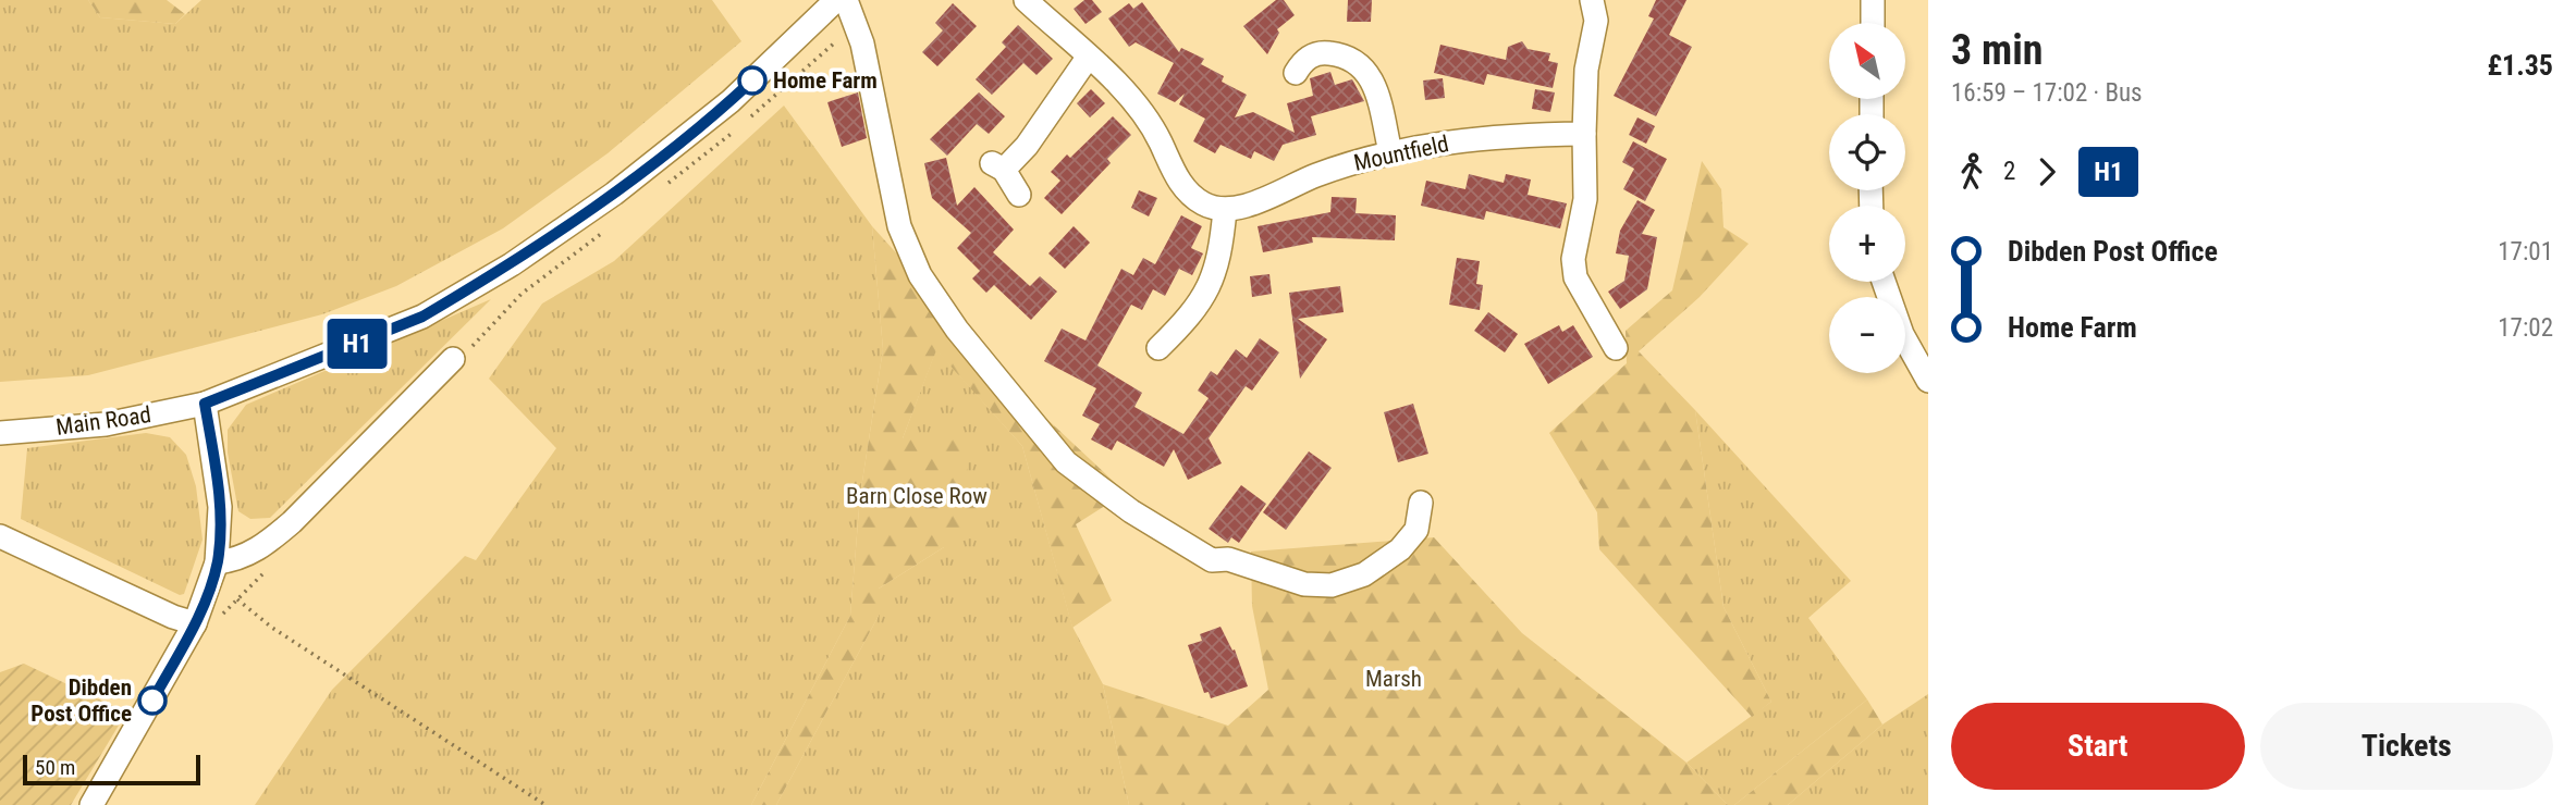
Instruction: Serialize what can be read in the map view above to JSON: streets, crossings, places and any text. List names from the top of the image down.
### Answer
{
  "streets": {
    "street": ["Mountfield", "Main Road"]
  },
  "parks": ["Barn Close Row", "Marsh"],
  "places": ["Home Farm", "Dibden Post Office"],
  "lines": ["bus line H1"],
  "scale_bar": "50 m",
  "north": "top left",
  "page": {
    "on_map": "H1",
    "heading": ["3 min", "16:59 – 17:02 · Bus", "£1.35"],
    "map_buttons": ["+", "−"],
    "legs": ["2", "H1"],
    "list": [
      {
        "name": "Dibden Post Office",
        "value": "17:01"
      },
      {
        "name": "Home Farm",
        "value": "17:02"
      }
    ],
    "buttons": ["Start", "Tickets"],
    "scale": "50 m"
  }
}
